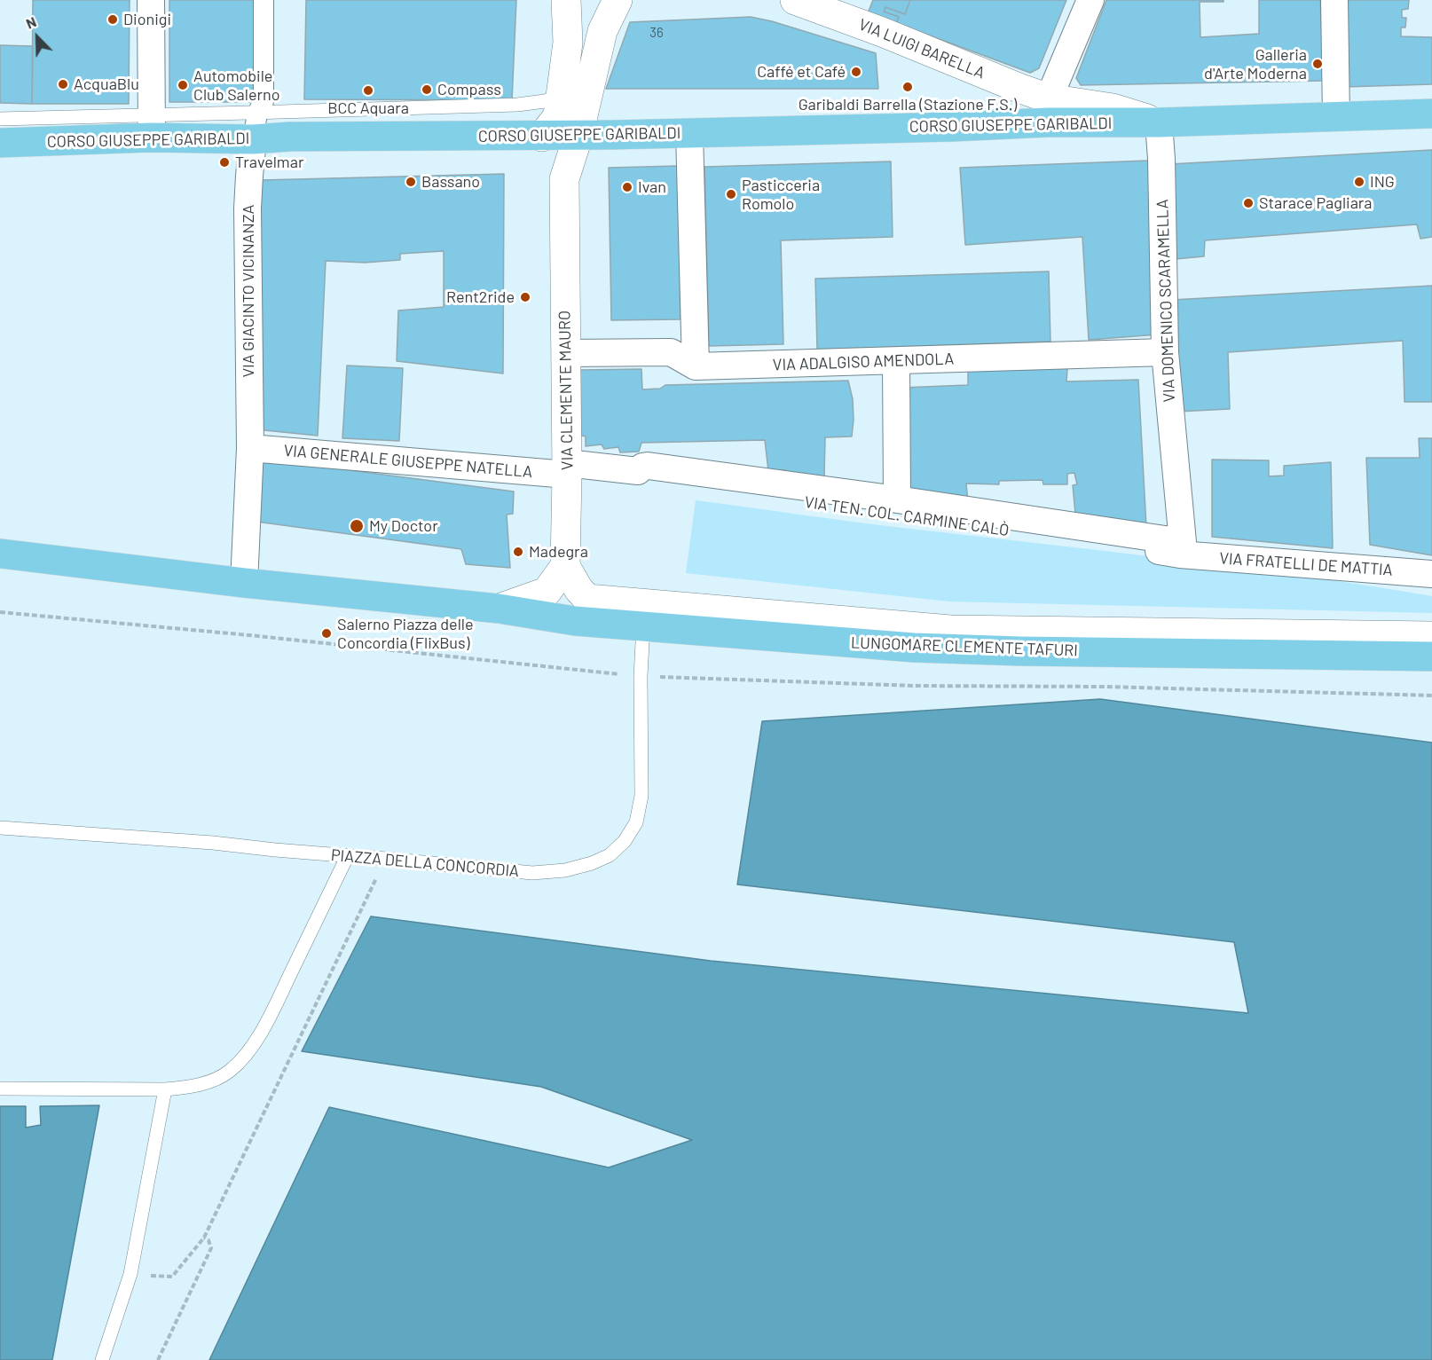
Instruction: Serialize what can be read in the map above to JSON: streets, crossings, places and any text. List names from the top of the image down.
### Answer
{
  "streets": {
    "main road": [
      "VIA LUIGI BARELLA",
      "CORSO GIUSEPPE GARIBALDI",
      "VIA CLEMENTE MAURO",
      "LUNGOMARE CLEMENTE TAFURI"
    ],
    "street": [
      "VIA GIACINTO VICINANZA",
      "VIA DOMENICO SCARAMELLA",
      "VIA ADALGISO AMENDOLA",
      "VIA GENERALE GIUSEPPE NATELLA",
      "VIA TEN. COL. CARMINE CALÒ",
      "VIA FRATELLI DE MATTIA"
    ],
    "lane": ["PIAZZA DELLA CONCORDIA"]
  },
  "crossings": [
    ["VIA LUIGI BARELLA", "CORSO GIUSEPPE GARIBALDI"],
    ["CORSO GIUSEPPE GARIBALDI", "VIA GIACINTO VICINANZA"],
    ["CORSO GIUSEPPE GARIBALDI", "VIA DOMENICO SCARAMELLA"],
    ["CORSO GIUSEPPE GARIBALDI", "VIA CLEMENTE MAURO"],
    ["VIA GIACINTO VICINANZA", "VIA GENERALE GIUSEPPE NATELLA"],
    ["VIA DOMENICO SCARAMELLA", "VIA ADALGISO AMENDOLA"],
    ["VIA DOMENICO SCARAMELLA", "VIA TEN. COL. CARMINE CALÒ"],
    ["VIA DOMENICO SCARAMELLA", "VIA FRATELLI DE MATTIA"],
    ["VIA CLEMENTE MAURO", "VIA GENERALE GIUSEPPE NATELLA"],
    ["VIA CLEMENTE MAURO", "VIA TEN. COL. CARMINE CALÒ"],
    ["VIA CLEMENTE MAURO", "LUNGOMARE CLEMENTE TAFURI"],
    ["VIA GENERALE GIUSEPPE NATELLA", "VIA TEN. COL. CARMINE CALÒ"],
    ["VIA TEN. COL. CARMINE CALÒ", "VIA FRATELLI DE MATTIA"],
    ["LUNGOMARE CLEMENTE TAFURI", "PIAZZA DELLA CONCORDIA"]
  ],
  "places": [
    "Dionigi",
    "Galleria d'Arte Moderna",
    "Caffé et Café",
    "AcquaBlu",
    "Automobile Club Salerno",
    "Garibaldi Barrella (Stazione F.S.)",
    "Compass",
    "BCC Aquara",
    "Travelmar",
    "Bassano",
    "ING",
    "Ivan",
    "Pasticceria Romolo",
    "Starace Pagliara",
    "Rent2ride",
    "My Doctor",
    "Madegra",
    "Salerno Piazza delle Concordia (FlixBus)"
  ],
  "house_numbers": ["36"],
  "north": "top left"
}
